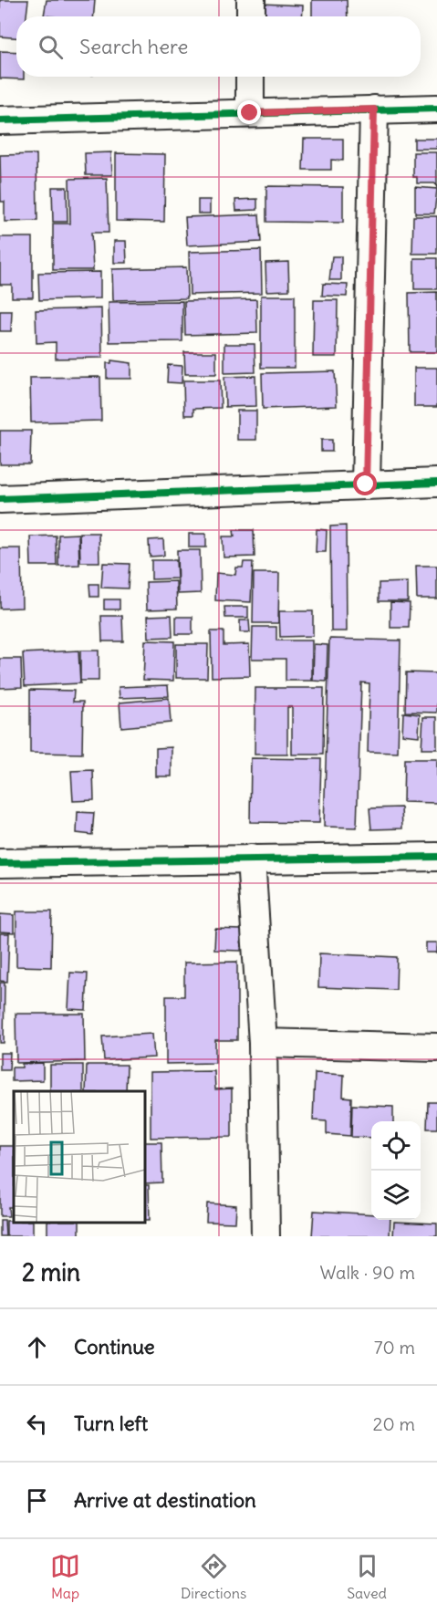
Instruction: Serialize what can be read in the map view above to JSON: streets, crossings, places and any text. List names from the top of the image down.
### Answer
{
  "page": {
    "search": "Search here",
    "heading": ["2 min", "Walk · 90 m"],
    "list": [
      ["Continue", "70 m"],
      ["Turn left", "20 m"],
      "Arrive at destination"
    ],
    "nav": ["Map", "Directions", "Saved"]
  }
}
